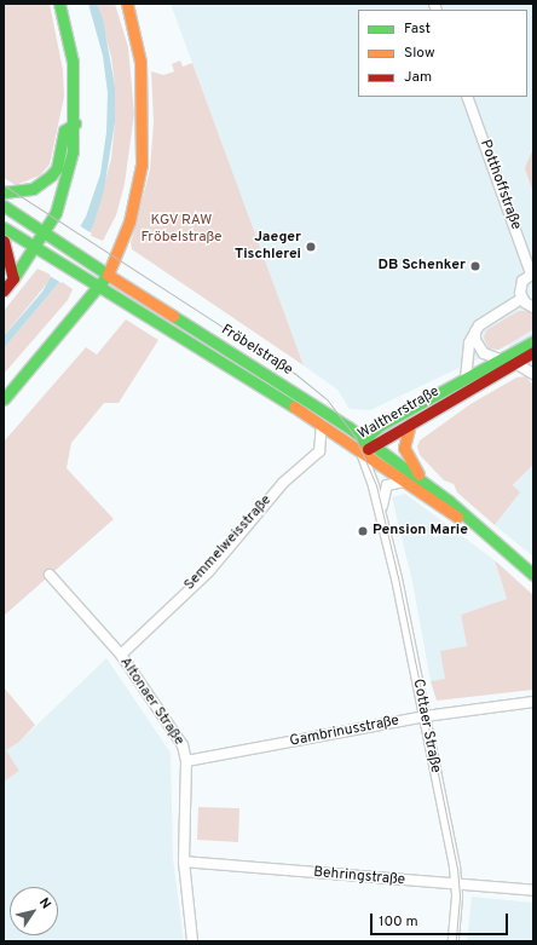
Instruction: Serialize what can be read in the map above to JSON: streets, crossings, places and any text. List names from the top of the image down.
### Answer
{
  "streets": {
    "main road": ["Fröbelstraße", "Waltherstraße"],
    "street": [
      "Potthoffstraße",
      "Semmelweisstraße",
      "Altonaer Straße",
      "Cottaer Straße",
      "Gambrinusstraße",
      "Behringstraße"
    ]
  },
  "crossings": [
    ["Fröbelstraße", "Waltherstraße"],
    ["Fröbelstraße", "Semmelweisstraße"],
    ["Fröbelstraße", "Cottaer Straße"],
    ["Waltherstraße", "Cottaer Straße"],
    ["Semmelweisstraße", "Altonaer Straße"],
    ["Altonaer Straße", "Gambrinusstraße"],
    ["Altonaer Straße", "Behringstraße"],
    ["Cottaer Straße", "Gambrinusstraße"],
    ["Cottaer Straße", "Behringstraße"]
  ],
  "parks": ["KGV RAW Fröbelstraße"],
  "places": ["Jaeger Tischlerei", "DB Schenker", "Pension Marie"],
  "legend": ["Fast", "Slow", "Jam"],
  "scale_bar": "100 m",
  "north": "top right"
}
